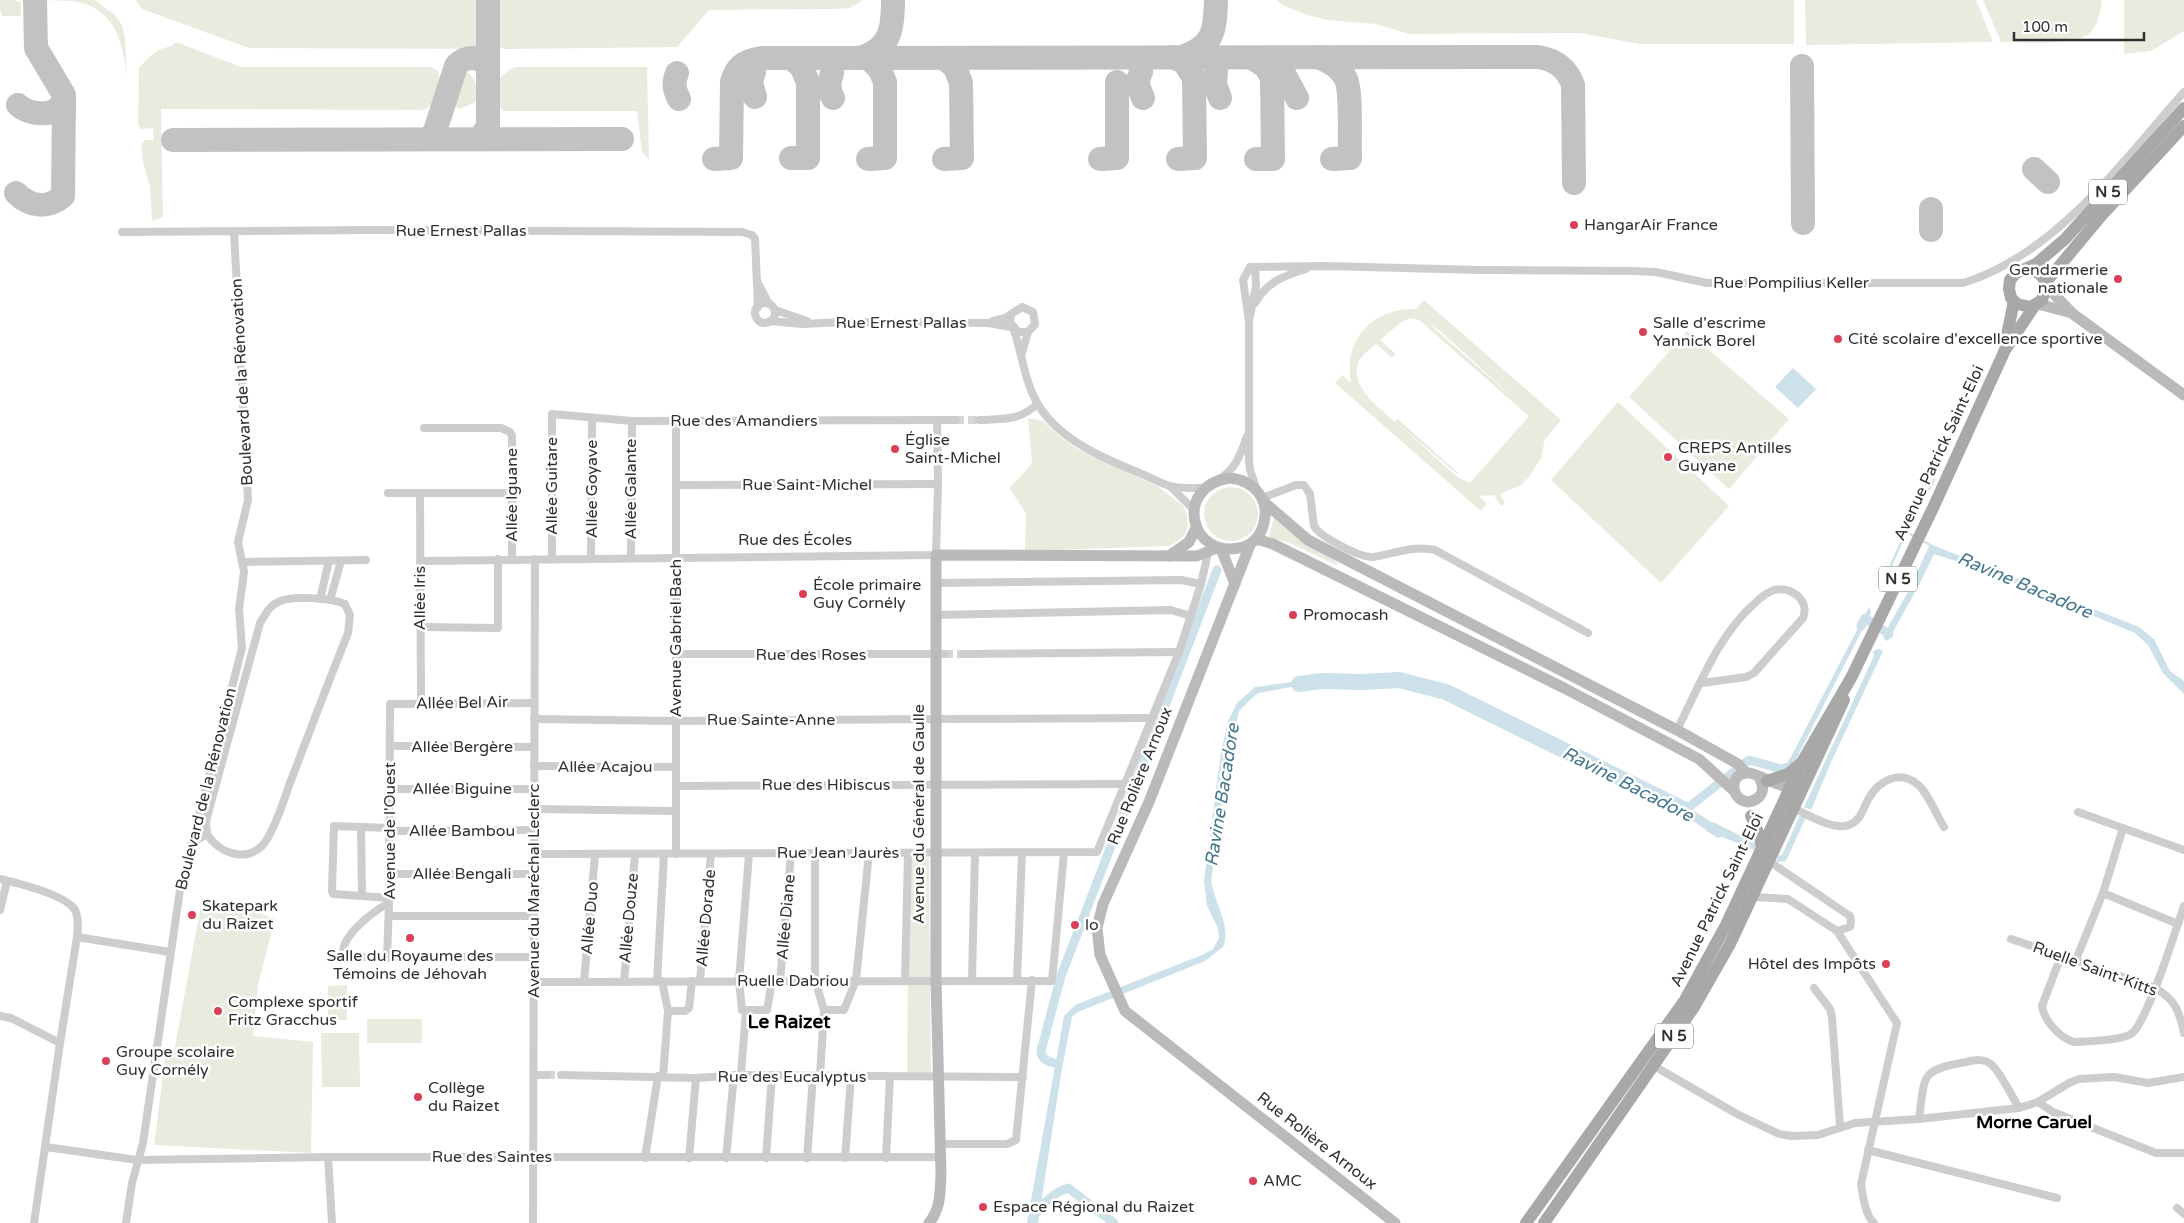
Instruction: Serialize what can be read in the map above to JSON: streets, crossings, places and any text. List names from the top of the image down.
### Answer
{
  "streets": {
    "main road": [
      "N 5",
      "Avenue Patrick Saint-Eloi",
      "Rue des Écoles",
      "Rue Rolière Arnoux",
      "Avenue du Général de Gaulle"
    ],
    "street": [
      "Rue Ernest Pallas",
      "Rue Pompilius Keller",
      "Boulevard de la Rénovation",
      "Rue des Amandiers",
      "Rue Saint-Michel",
      "Allée Guitare",
      "Allée Goyave",
      "Allée Galante",
      "Allée Iguane",
      "Allée Iris",
      "Avenue Gabriel Bach",
      "Rue des Roses",
      "Allée Bel Air",
      "Rue Sainte-Anne",
      "Allée Bergère",
      "Allée Acajou",
      "Rue des Hibiscus",
      "Allée Biguine",
      "Avenue de l'Ouest",
      "Allée Bambou",
      "Rue Jean Jaurès",
      "Allée Bengali",
      "Avenue du Maréchal Leclerc",
      "Allée Diane",
      "Allée Duo",
      "Allée Douze",
      "Allée Dorade",
      "Ruelle Saint-Kitts",
      "Ruelle Dabriou",
      "Rue des Eucalyptus",
      "Rue des Saintes"
    ]
  },
  "crossings": [
    ["N 5", "Avenue Patrick Saint-Eloi"],
    ["Rue Ernest Pallas", "Boulevard de la Rénovation"],
    ["Boulevard de la Rénovation", "Rue des Saintes"],
    ["Rue des Amandiers", "Allée Guitare"],
    ["Rue des Amandiers", "Allée Goyave"],
    ["Rue des Amandiers", "Allée Galante"],
    ["Rue des Amandiers", "Avenue Gabriel Bach"],
    ["Rue des Amandiers", "Avenue du Général de Gaulle"],
    ["Rue Saint-Michel", "Avenue Gabriel Bach"],
    ["Rue Saint-Michel", "Avenue du Général de Gaulle"],
    ["Allée Guitare", "Rue des Écoles"],
    ["Allée Goyave", "Rue des Écoles"],
    ["Allée Galante", "Rue des Écoles"],
    ["Allée Iguane", "Rue des Écoles"],
    ["Rue des Écoles", "Allée Iris"],
    ["Rue des Écoles", "Avenue Gabriel Bach"],
    ["Rue des Écoles", "Rue Rolière Arnoux"],
    ["Rue des Écoles", "Avenue du Général de Gaulle"],
    ["Rue des Écoles", "Avenue du Maréchal Leclerc"],
    ["Allée Iris", "Allée Bel Air"],
    ["Avenue Gabriel Bach", "Rue des Roses"],
    ["Avenue Gabriel Bach", "Rue Sainte-Anne"],
    ["Avenue Gabriel Bach", "Allée Acajou"],
    ["Avenue Gabriel Bach", "Rue des Hibiscus"],
    ["Avenue Gabriel Bach", "Rue Jean Jaurès"],
    ["Rue des Roses", "Avenue du Général de Gaulle"],
    ["Allée Bel Air", "Avenue de l'Ouest"],
    ["Allée Bel Air", "Avenue du Maréchal Leclerc"],
    ["Rue Sainte-Anne", "Avenue du Général de Gaulle"],
    ["Rue Sainte-Anne", "Avenue du Maréchal Leclerc"],
    ["Allée Bergère", "Avenue de l'Ouest"],
    ["Allée Bergère", "Avenue du Maréchal Leclerc"],
    ["Allée Acajou", "Avenue du Maréchal Leclerc"],
    ["Rue des Hibiscus", "Avenue du Général de Gaulle"],
    ["Rue des Hibiscus", "Rue Jean Jaurès"],
    ["Allée Biguine", "Avenue de l'Ouest"],
    ["Allée Biguine", "Avenue du Maréchal Leclerc"],
    ["Avenue du Général de Gaulle", "Rue Jean Jaurès"],
    ["Avenue du Général de Gaulle", "Ruelle Dabriou"],
    ["Avenue du Général de Gaulle", "Rue des Eucalyptus"],
    ["Avenue du Général de Gaulle", "Rue des Saintes"],
    ["Avenue de l'Ouest", "Allée Bambou"],
    ["Avenue de l'Ouest", "Allée Bengali"],
    ["Allée Bambou", "Avenue du Maréchal Leclerc"],
    ["Rue Jean Jaurès", "Avenue du Maréchal Leclerc"],
    ["Rue Jean Jaurès", "Allée Diane"],
    ["Rue Jean Jaurès", "Allée Duo"],
    ["Rue Jean Jaurès", "Allée Douze"],
    ["Rue Jean Jaurès", "Allée Dorade"],
    ["Rue Jean Jaurès", "Ruelle Dabriou"],
    ["Allée Bengali", "Avenue du Maréchal Leclerc"],
    ["Avenue du Maréchal Leclerc", "Ruelle Dabriou"],
    ["Avenue du Maréchal Leclerc", "Rue des Saintes"],
    ["Allée Diane", "Ruelle Dabriou"],
    ["Allée Duo", "Ruelle Dabriou"],
    ["Allée Douze", "Ruelle Dabriou"],
    ["Allée Dorade", "Ruelle Dabriou"]
  ],
  "districts": ["Le Raizet", "Morne Caruel"],
  "water": ["Ravine Bacadore"],
  "places": [
    "HangarAir France",
    "Gendarmerie nationale",
    "Salle d'escrime Yannick Borel",
    "Cité scolaire d'excellence sportive",
    "Église Saint-Michel",
    "CREPS Antilles Guyane",
    "École primaire Guy Cornély",
    "Promocash",
    "Skatepark du Raizet",
    "lo",
    "Salle du Royaume des Témoins de Jéhovah",
    "Hôtel des Impôts",
    "Complexe sportif Fritz Gracchus",
    "Groupe scolaire Guy Cornély",
    "Collège du Raizet",
    "AMC",
    "Espace Régional du Raizet"
  ],
  "scale_bar": "100 m"
}
